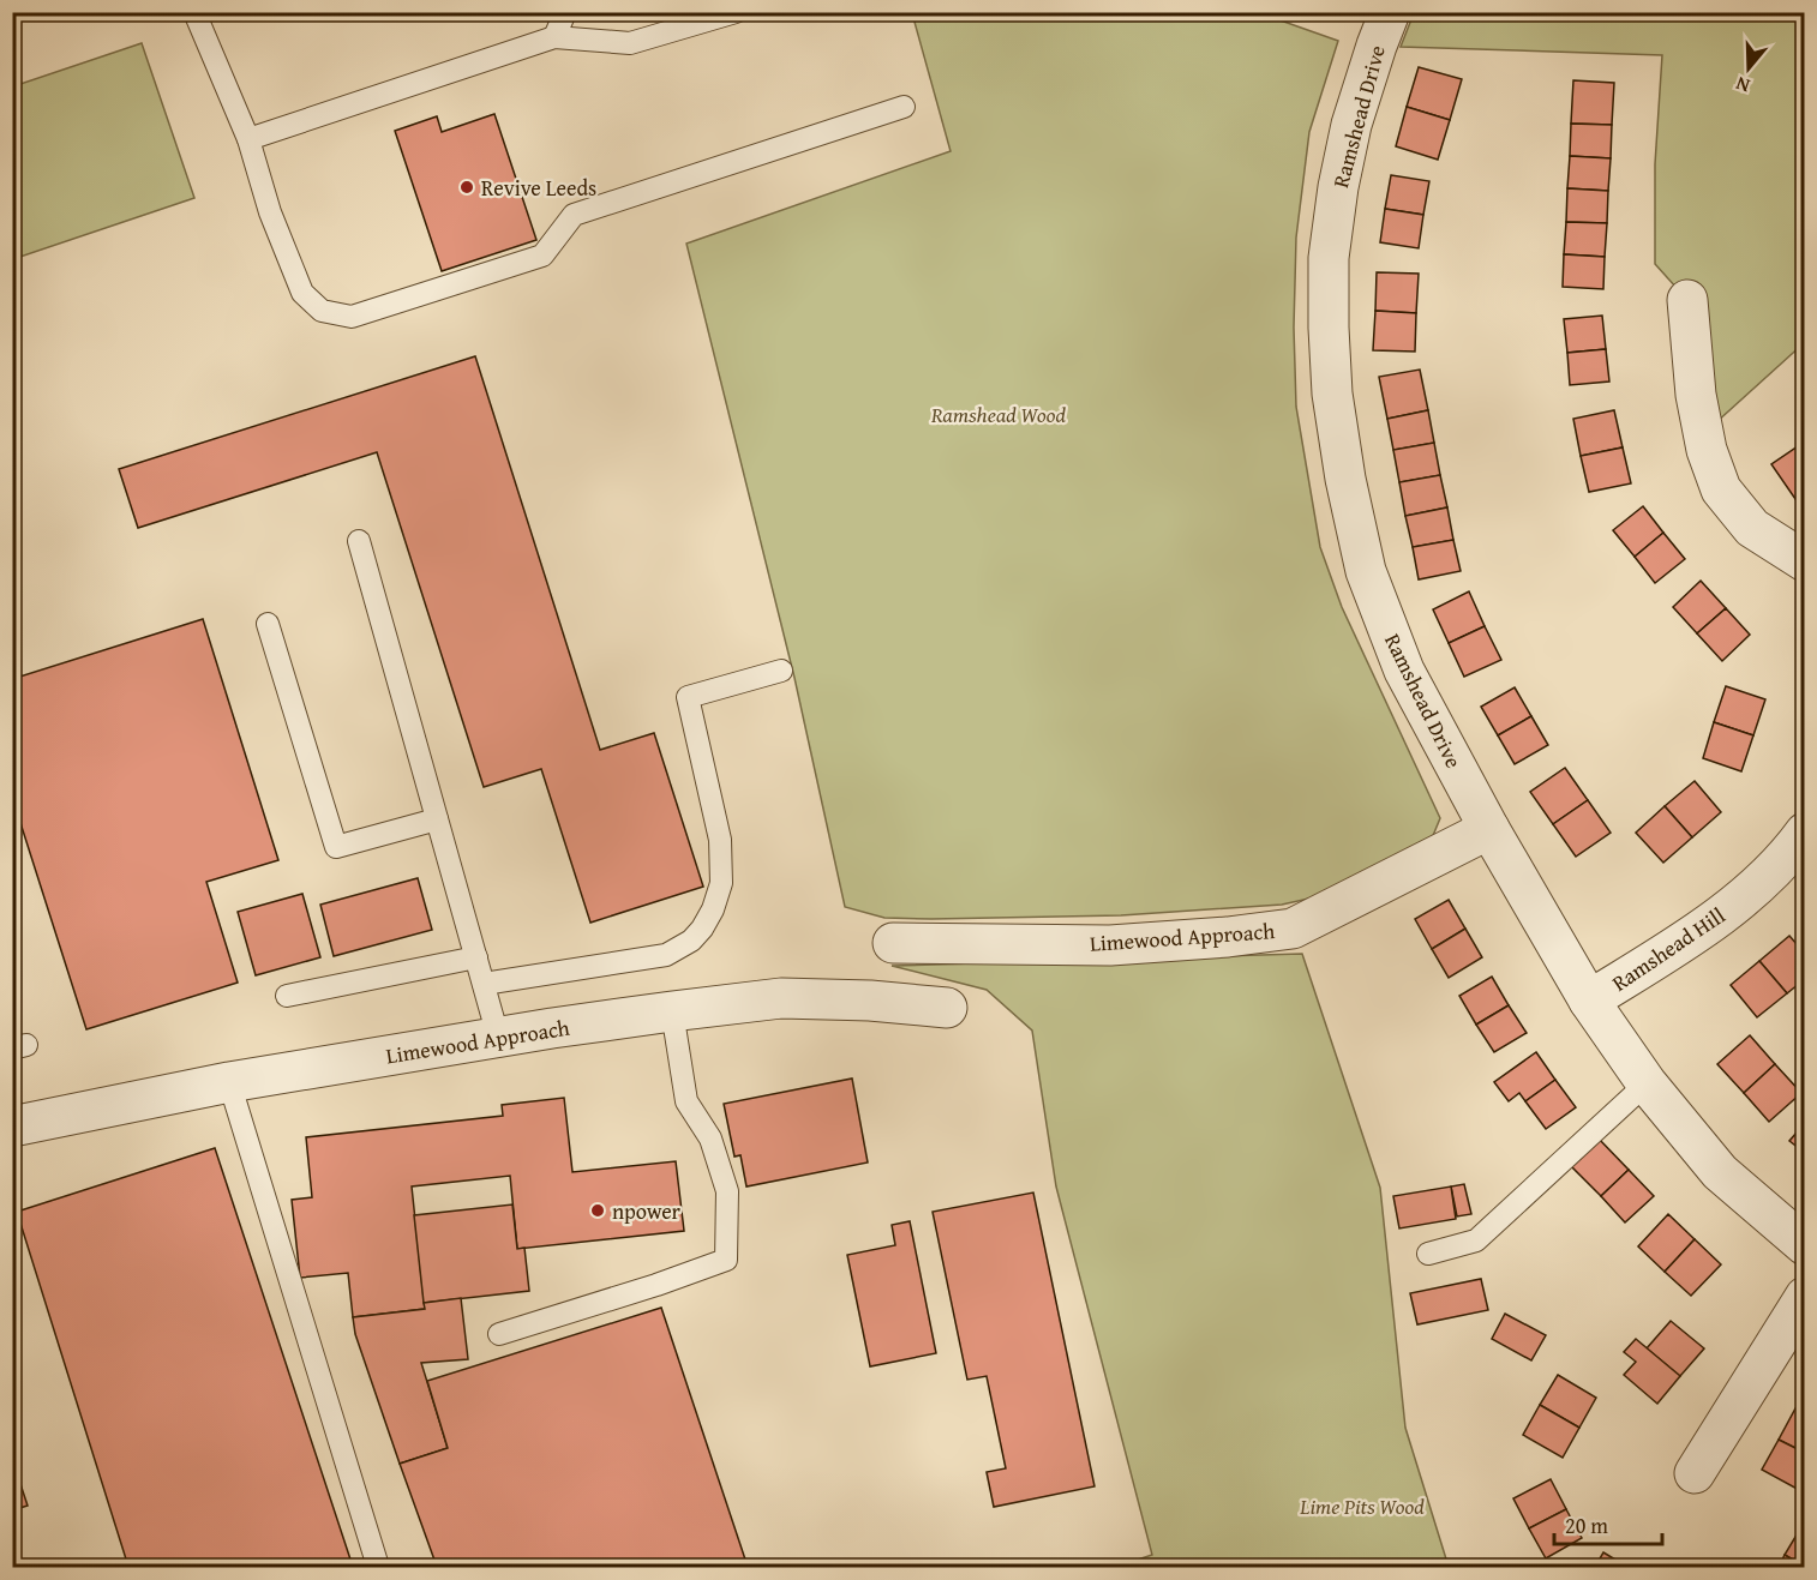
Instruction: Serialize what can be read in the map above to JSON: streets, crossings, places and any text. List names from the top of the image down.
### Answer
{
  "streets": {
    "street": ["Ramshead Drive", "Limewood Approach", "Ramshead Hill"]
  },
  "crossings": [
    ["Ramshead Drive", "Limewood Approach"],
    ["Ramshead Drive", "Ramshead Hill"]
  ],
  "parks": ["Ramshead Wood", "Lime Pits Wood"],
  "places": ["Revive Leeds", "npower"],
  "scale_bar": "20 m",
  "north": "bottom"
}
